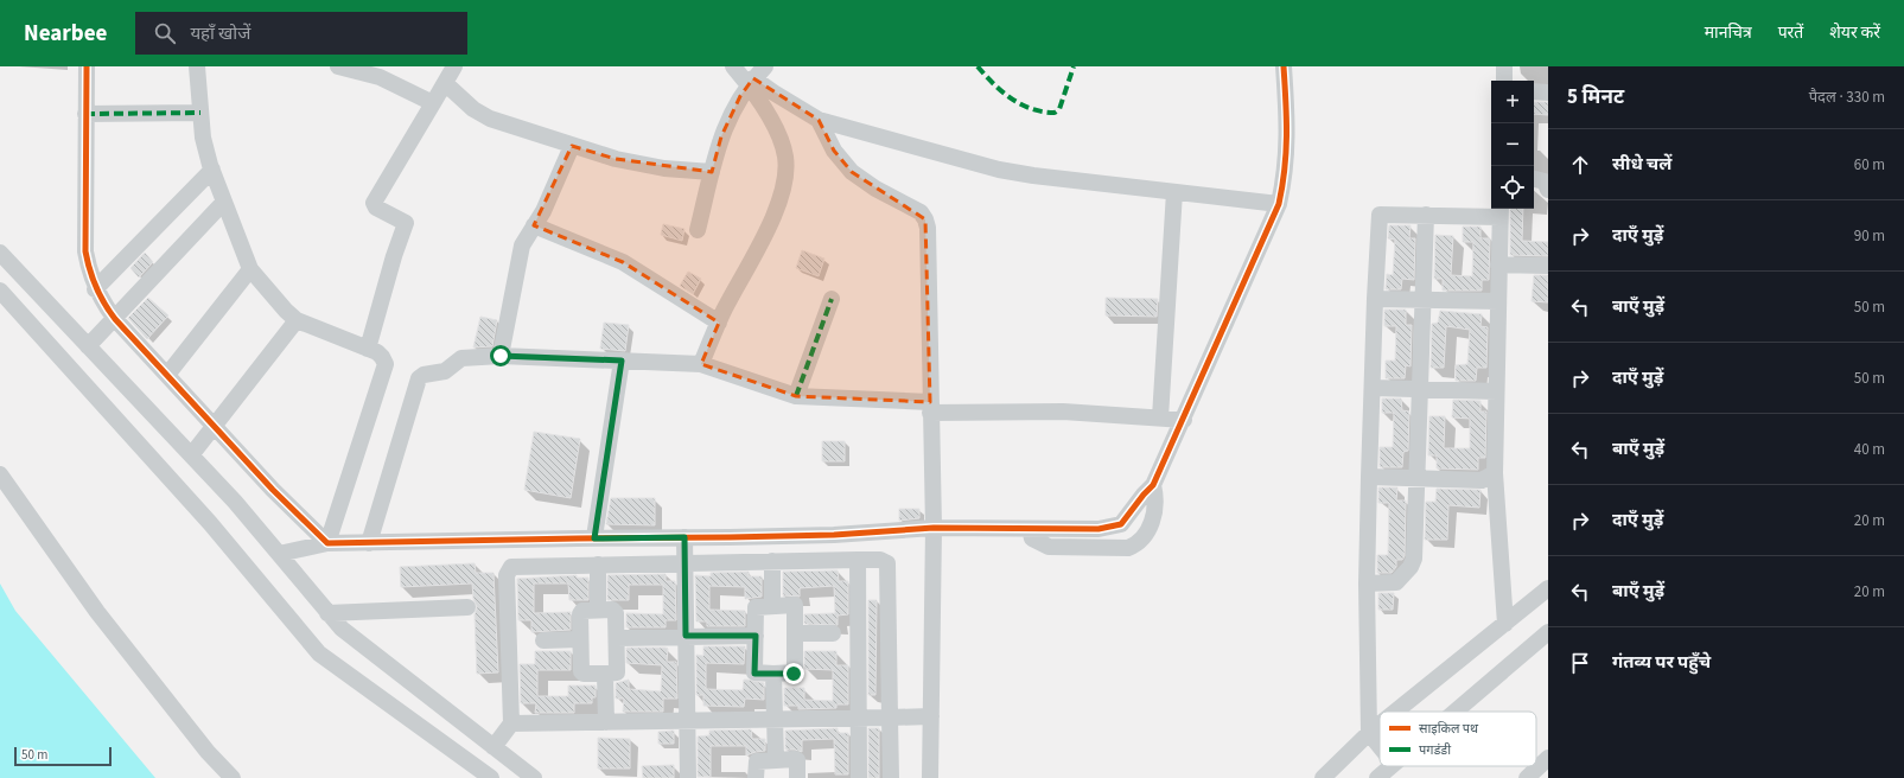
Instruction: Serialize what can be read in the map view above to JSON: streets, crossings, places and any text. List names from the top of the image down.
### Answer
{
  "legend": ["साइकिल पथ", "पगडंडी"],
  "scale_bar": "50 m",
  "page": {
    "header": "Nearbee",
    "search": "यहाँ खोजें",
    "nav": ["मानचित्र", "परतें", "शेयर करें"],
    "heading": ["5 मिनट", "पैदल · 330 m"],
    "map_buttons": ["+", "−"],
    "list": [
      ["सीधे चलें", "60 m"],
      ["दाएँ मुड़ें", "90 m"],
      ["बाएँ मुड़ें", "50 m"],
      ["दाएँ मुड़ें", "50 m"],
      ["बाएँ मुड़ें", "40 m"],
      ["दाएँ मुड़ें", "20 m"],
      ["बाएँ मुड़ें", "20 m"],
      "गंतव्य पर पहुँचे"
    ],
    "scale": "50 m"
  }
}
